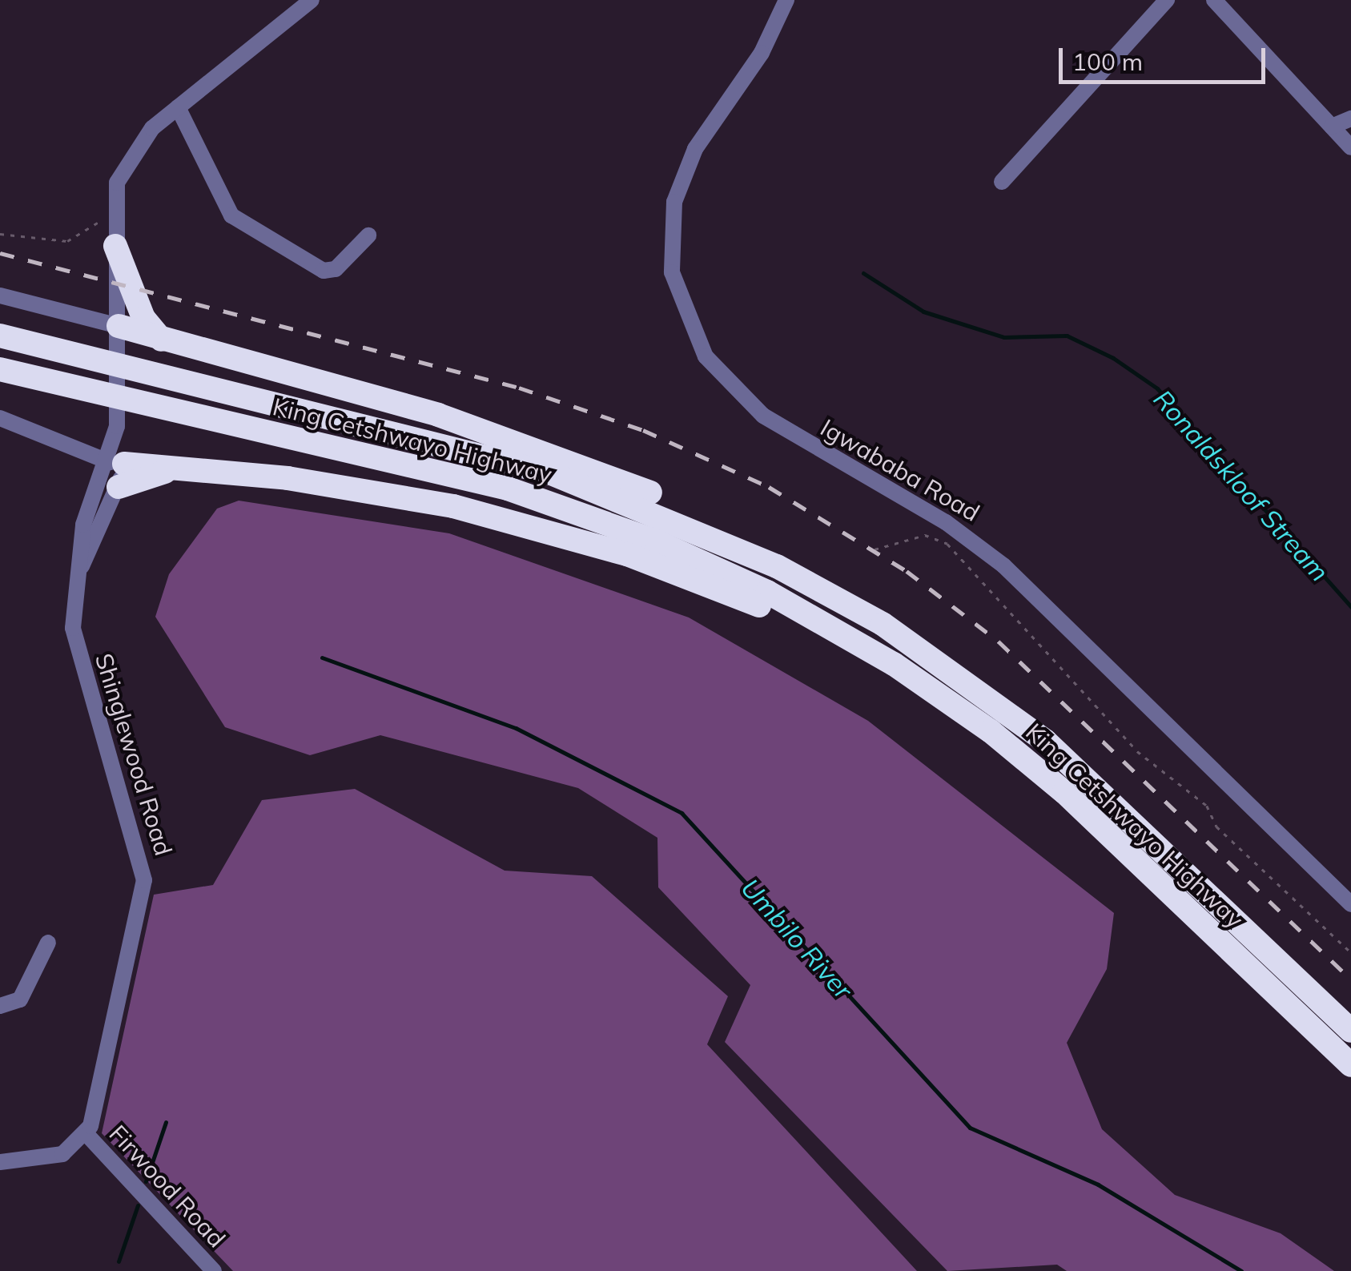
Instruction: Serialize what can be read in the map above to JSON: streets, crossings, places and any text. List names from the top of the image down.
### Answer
{
  "streets": {
    "highway": ["King Cetshwayo Highway"],
    "street": ["Igwababa Road", "Shinglewood Road", "Firwood Road"]
  },
  "crossings": [
    ["Shinglewood Road", "Firwood Road"]
  ],
  "water": ["Ronaldskloof Stream", "Umbilo River"],
  "scale_bar": "100 m"
}
